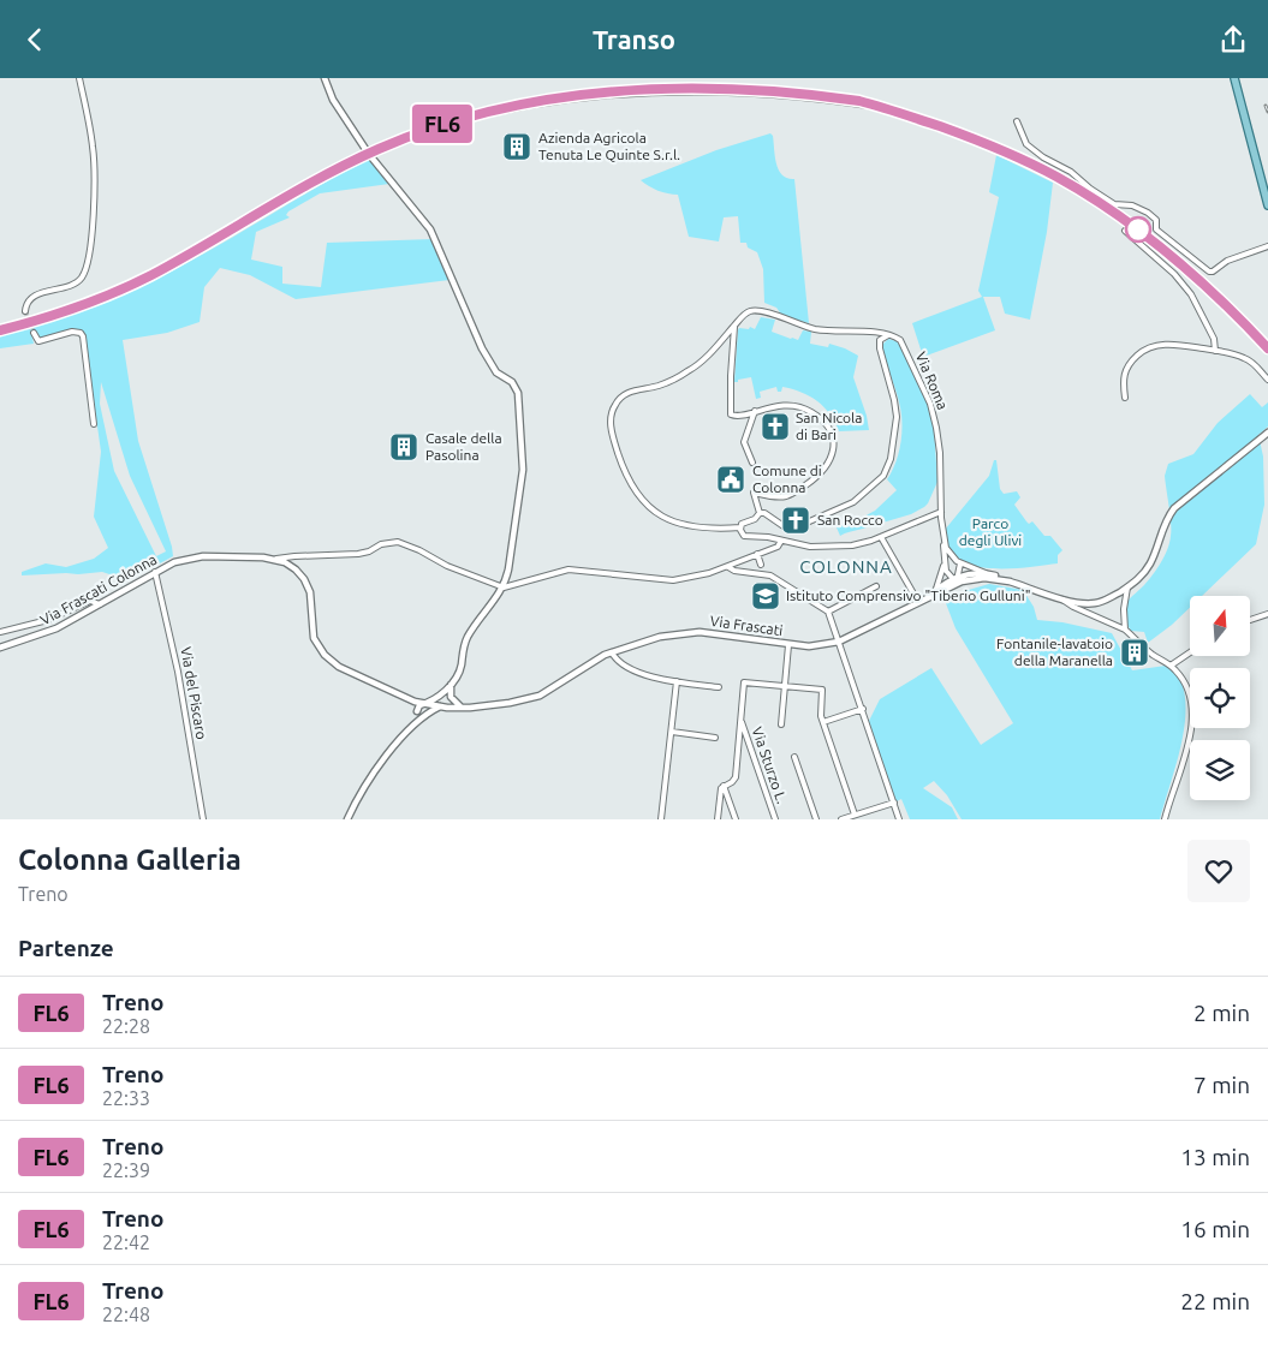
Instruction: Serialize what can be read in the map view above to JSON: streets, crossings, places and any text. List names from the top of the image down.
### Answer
{
  "streets": {
    "street": [
      "Via Roma",
      "Via Frascati Colonna",
      "Via Frascati",
      "Via del Piscaro",
      "Via Sturzo L."
    ]
  },
  "crossings": [
    ["Via Frascati Colonna", "Via del Piscaro"]
  ],
  "districts": ["COLONNA"],
  "parks": ["Parco degli Ulivi"],
  "places": {
    "building": ["Azienda Agricola Tenuta Le Quinte S.r.l.", "Casale della Pasolina", "Fontanile-lavatoio della Maranella"],
    "church": ["San Nicola di Bari", "San Rocco"],
    "public building": ["Comune di Colonna"],
    "school or university": ["Istituto Comprensivo \"Tiberio Gulluni\""]
  },
  "north": "top",
  "page": {
    "header": "Transo",
    "on_map": "FL6",
    "heading": [
      ["Colonna Galleria", "Treno"],
      "Partenze"
    ],
    "list": [
      {
        "mark": "FL6",
        "name": "Treno",
        "note": "22:28",
        "value": "2 min"
      },
      {
        "mark": "FL6",
        "name": "Treno",
        "note": "22:33",
        "value": "7 min"
      },
      {
        "mark": "FL6",
        "name": "Treno",
        "note": "22:39",
        "value": "13 min"
      },
      {
        "mark": "FL6",
        "name": "Treno",
        "note": "22:42",
        "value": "16 min"
      },
      {
        "mark": "FL6",
        "name": "Treno",
        "note": "22:48",
        "value": "22 min"
      }
    ]
  }
}
